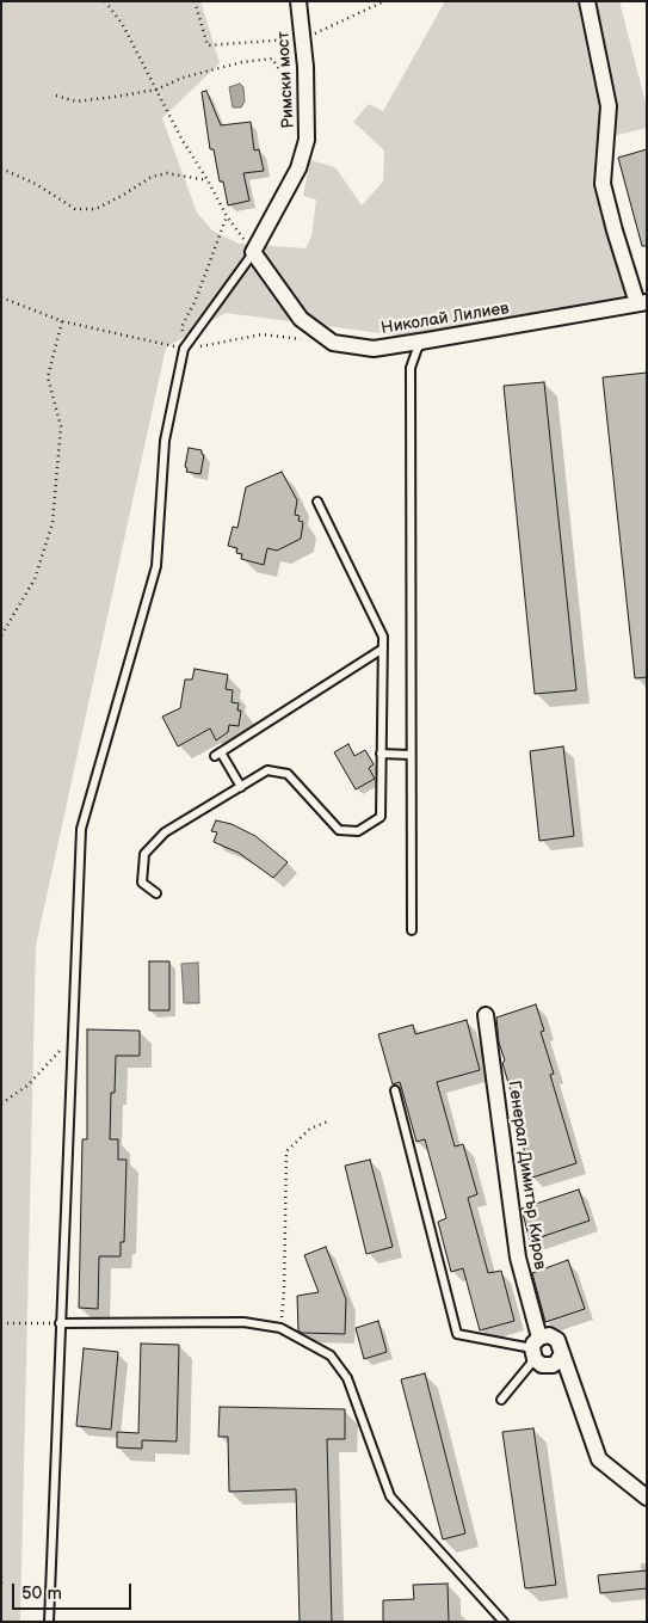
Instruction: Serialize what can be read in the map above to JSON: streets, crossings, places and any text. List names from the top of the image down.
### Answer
{
  "streets": {
    "street": ["Римски мост", "Николай Лилиев", "Генерал Димитър Киров"]
  },
  "crossings": [
    ["Римски мост", "Николай Лилиев"]
  ],
  "scale_bar": "50 m"
}
